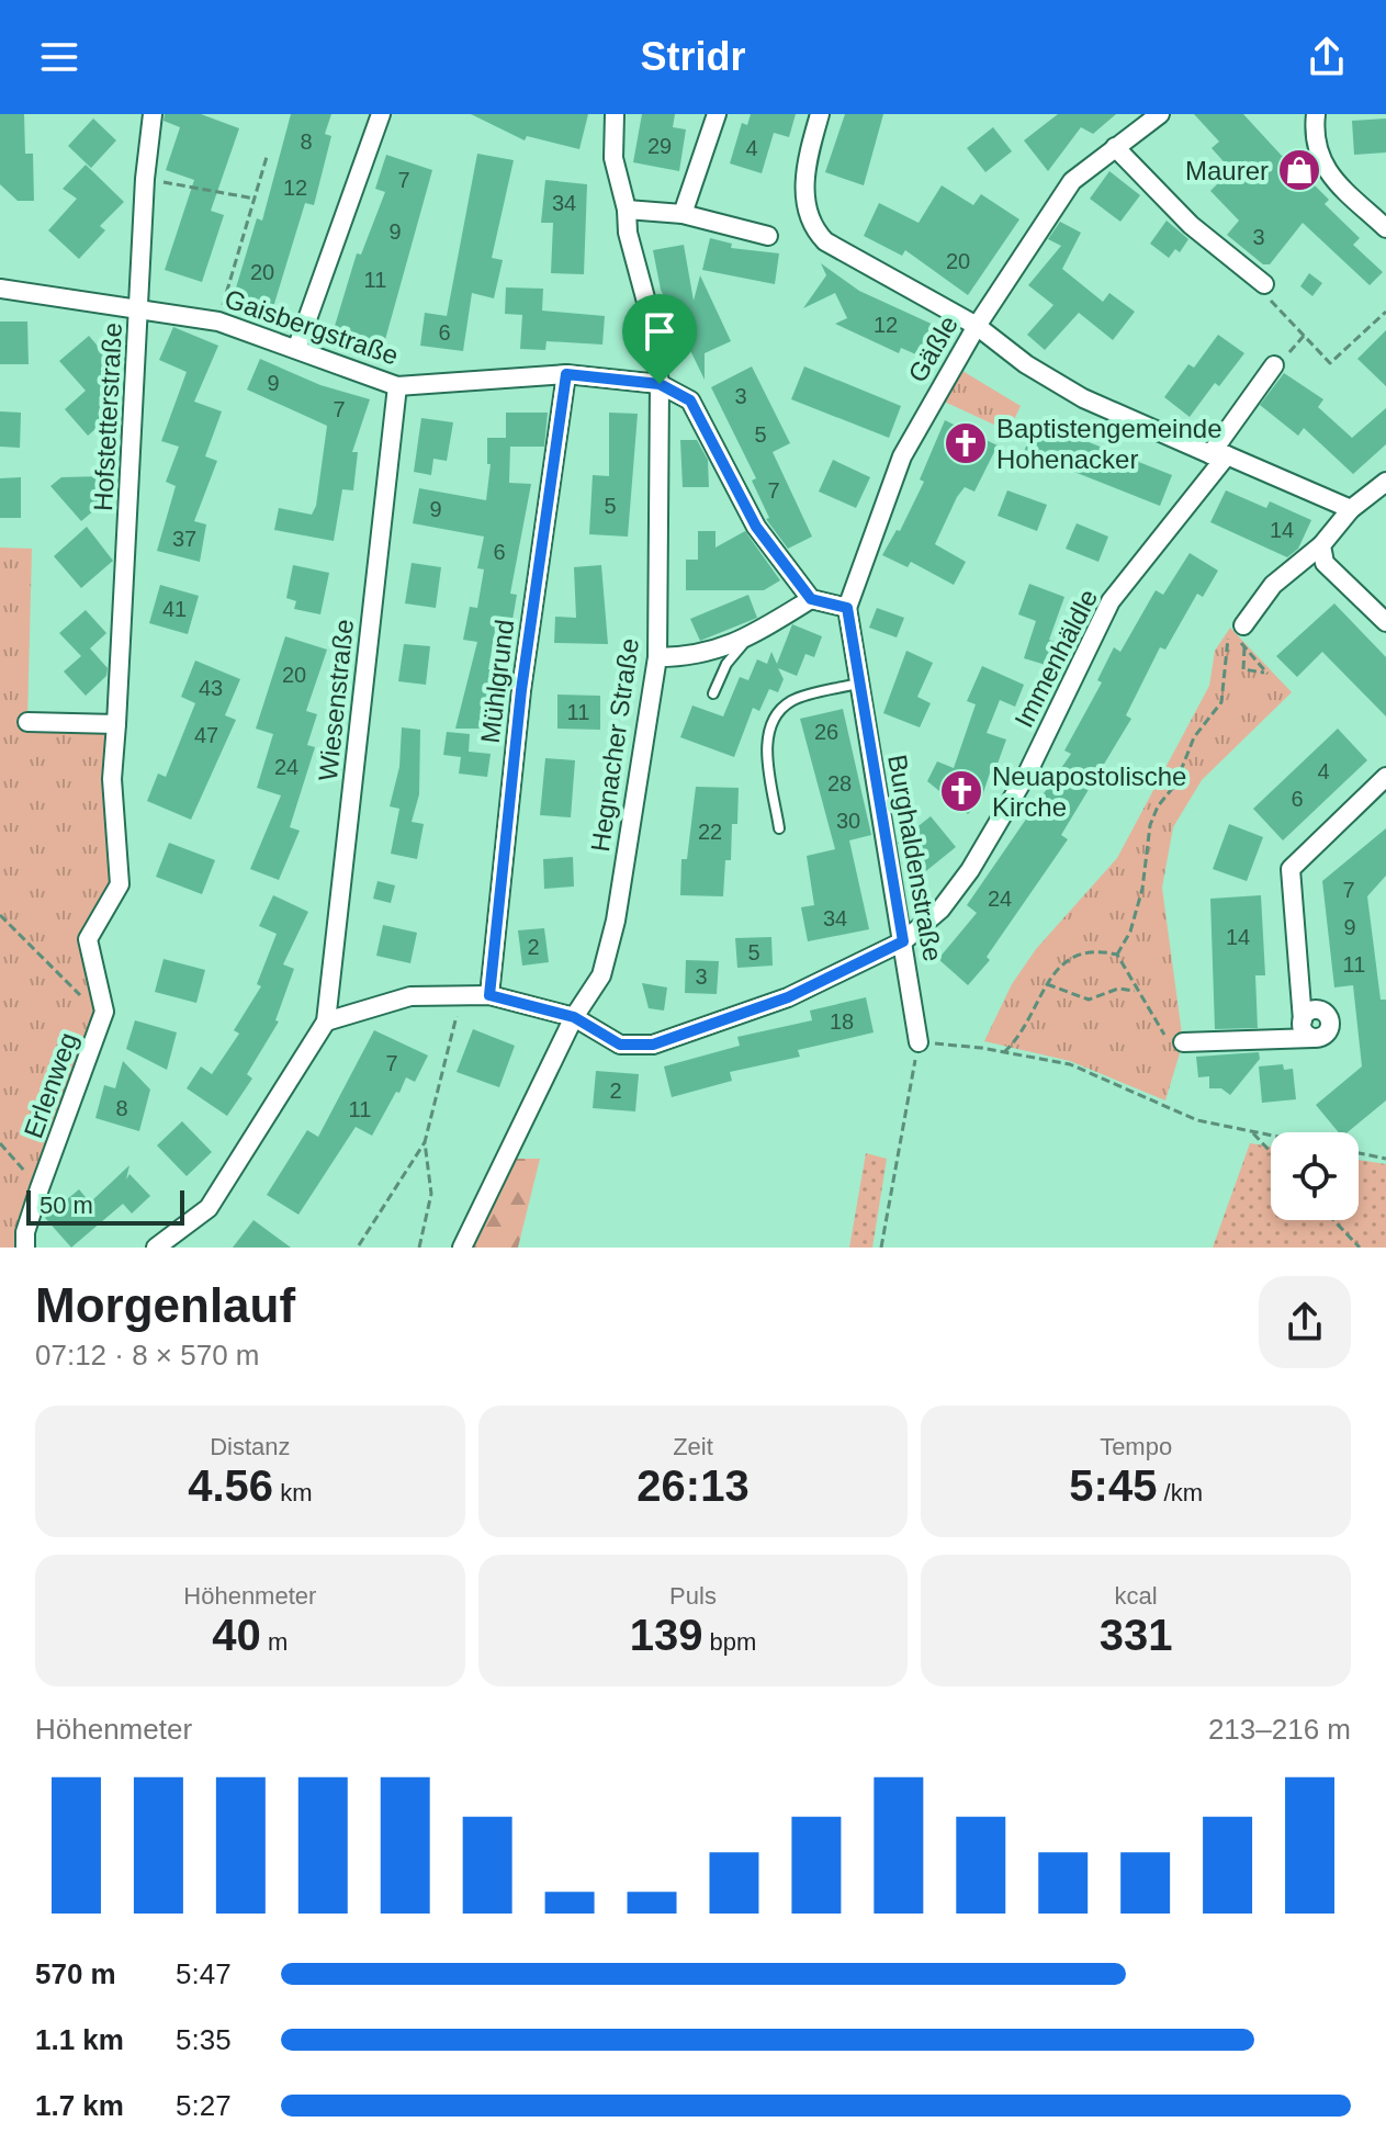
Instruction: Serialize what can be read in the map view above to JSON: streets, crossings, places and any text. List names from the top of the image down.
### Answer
{
  "streets": {
    "street": [
      "Gaisbergstraße",
      "Gäßle",
      "Hofstetterstraße",
      "Immenhäldle",
      "Mühlgrund",
      "Wiesenstraße",
      "Hegnacher Straße",
      "Burghaldenstraße",
      "Erlenweg"
    ]
  },
  "crossings": [
    ["Gaisbergstraße", "Hofstetterstraße"],
    ["Gaisbergstraße", "Mühlgrund"],
    ["Gaisbergstraße", "Wiesenstraße"],
    ["Gaisbergstraße", "Hegnacher Straße"],
    ["Gäßle", "Burghaldenstraße"],
    ["Hofstetterstraße", "Erlenweg"],
    ["Immenhäldle", "Mühlgrund"],
    ["Immenhäldle", "Hegnacher Straße"],
    ["Immenhäldle", "Burghaldenstraße"]
  ],
  "places": {
    "shop": ["Maurer"],
    "church": ["Baptistengemeinde Hohenacker", "Neuapostolische Kirche"]
  },
  "house_numbers": [
    "8",
    "29",
    "4",
    "7",
    "12",
    "34",
    "9",
    "3",
    "20",
    "20",
    "11",
    "12",
    "6",
    "9",
    "3",
    "7",
    "5",
    "7",
    "5",
    "9",
    "14",
    "37",
    "6",
    "41",
    "20",
    "43",
    "11",
    "26",
    "47",
    "24",
    "4",
    "28",
    "6",
    "30",
    "22",
    "7",
    "24",
    "34",
    "9",
    "14",
    "2",
    "5",
    "11",
    "3",
    "18",
    "7",
    "2",
    "8",
    "11"
  ],
  "scale_bar": "50 m",
  "page": {
    "header": "Stridr",
    "scale": "50 m",
    "heading": ["Morgenlauf", "07:12 · 8 × 570 m"],
    "stats": [
      ["Distanz", "4.56 km"],
      ["Zeit", "26:13"],
      ["Tempo", "5:45 /km"],
      ["Höhenmeter", "40 m"],
      ["Puls", "139 bpm"],
      ["kcal", "331"]
    ],
    "chart": ["Höhenmeter", "213–216 m"],
    "list": [
      {
        "name": "570 m",
        "note": "5:47"
      },
      {
        "name": "1.1 km",
        "note": "5:35"
      },
      {
        "name": "1.7 km",
        "note": "5:27"
      }
    ]
  }
}
